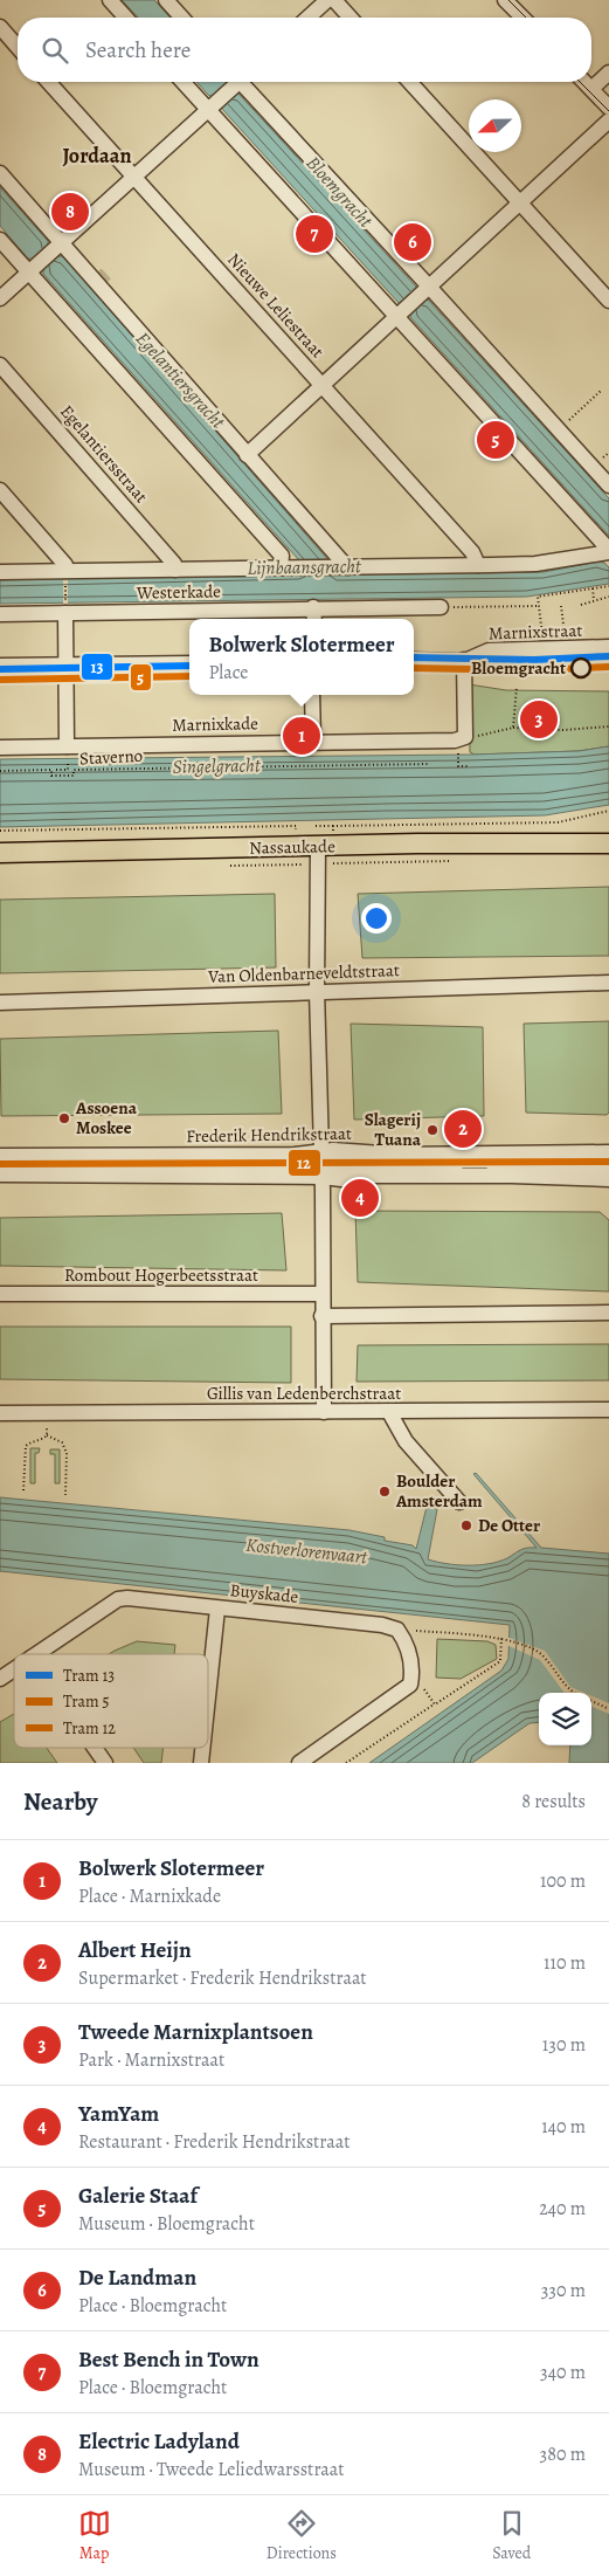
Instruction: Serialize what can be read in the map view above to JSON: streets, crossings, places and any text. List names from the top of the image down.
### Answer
{
  "streets": {
    "main road": ["Nassaukade"],
    "street": [
      "Nieuwe Leliestraat",
      "Egelantiersstraat",
      "Westerkade",
      "Marnixstraat",
      "Marnixkade",
      "Van Oldenbarneveldtstraat",
      "Frederik Hendrikstraat",
      "Rombout Hogerbeetsstraat",
      "Gillis van Ledenberchstraat",
      "Buyskade"
    ],
    "path": ["Staverno"]
  },
  "districts": ["Jordaan"],
  "water": [
    "Bloemgracht",
    "Egelantiersgracht",
    "Lijnbaansgracht",
    "Singelgracht",
    "Kostverlorenvaart"
  ],
  "places": [
    "Bloemgracht",
    "Assoena Moskee",
    "Slagerij Tuana",
    "Boulder Amsterdam",
    "De Otter"
  ],
  "lines": ["tram line 13", "tram line 5", "tram line 12"],
  "legend": ["Tram 13", "Tram 5", "Tram 12"],
  "north": "left",
  "page": {
    "search": "Search here",
    "pins": [
      "8",
      "7",
      "6",
      "5",
      "3",
      "1",
      "2",
      "4"
    ],
    "popup": ["Bolwerk Slotermeer", "Place"],
    "heading": ["Nearby", "8 results"],
    "list": [
      {
        "mark": "1",
        "name": "Bolwerk Slotermeer",
        "note": "Place · Marnixkade",
        "value": "100 m"
      },
      {
        "mark": "2",
        "name": "Albert Heijn",
        "note": "Supermarket · Frederik Hendrikstraat",
        "value": "110 m"
      },
      {
        "mark": "3",
        "name": "Tweede Marnixplantsoen",
        "note": "Park · Marnixstraat",
        "value": "130 m"
      },
      {
        "mark": "4",
        "name": "YamYam",
        "note": "Restaurant · Frederik Hendrikstraat",
        "value": "140 m"
      },
      {
        "mark": "5",
        "name": "Galerie Staaf",
        "note": "Museum · Bloemgracht",
        "value": "240 m"
      },
      {
        "mark": "6",
        "name": "De Landman",
        "note": "Place · Bloemgracht",
        "value": "330 m"
      },
      {
        "mark": "7",
        "name": "Best Bench in Town",
        "note": "Place · Bloemgracht",
        "value": "340 m"
      },
      {
        "mark": "8",
        "name": "Electric Ladyland",
        "note": "Museum · Tweede Leliedwarsstraat",
        "value": "380 m"
      }
    ],
    "nav": ["Map", "Directions", "Saved"]
  }
}
